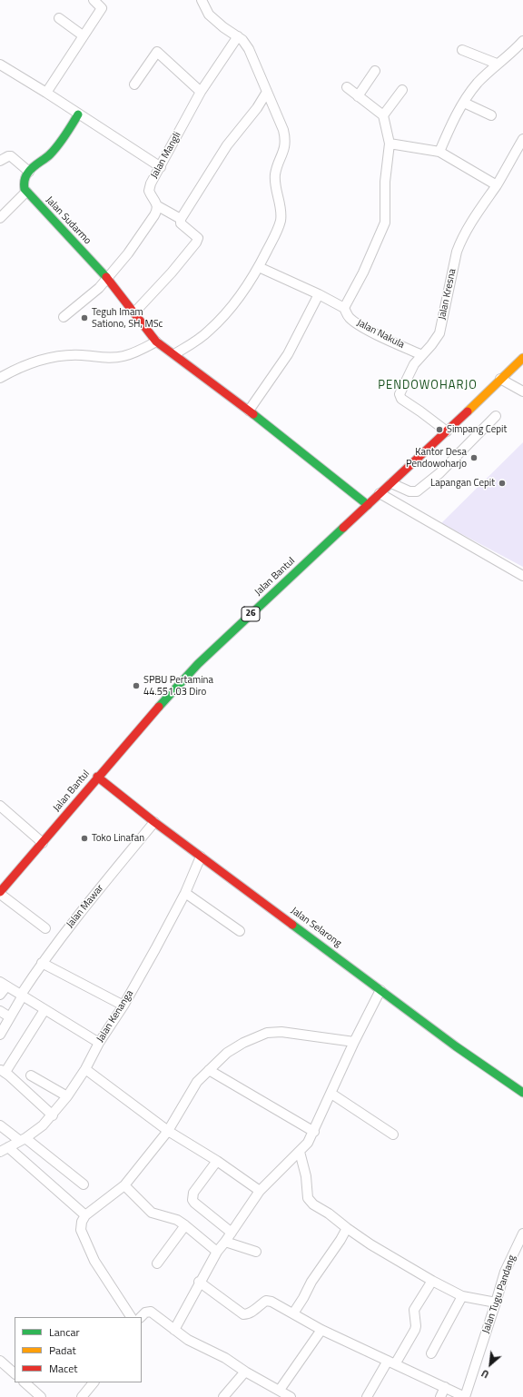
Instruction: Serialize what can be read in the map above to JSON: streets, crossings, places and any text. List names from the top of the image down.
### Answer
{
  "streets": {
    "street": [
      "Jalan Mangli",
      "Jalan Sudarmo",
      "Jalan Kresna",
      "Jalan Nakula",
      "Jalan Bantul",
      "26",
      "Jalan Mawar",
      "Jalan Selarong",
      "Jalan Kenanga",
      "Jalan Tugu Pandang"
    ]
  },
  "crossings": [
    ["Jalan Sudarmo", "Jalan Bantul"],
    ["Jalan Kresna", "Jalan Nakula"],
    ["Jalan Kresna", "Jalan Bantul"],
    ["Jalan Bantul", "Jalan Selarong"],
    ["Jalan Mawar", "Jalan Selarong"],
    ["Jalan Selarong", "Jalan Kenanga"]
  ],
  "districts": ["PENDOWOHARJO"],
  "places": [
    "Teguh Imam Sationo, SH, MSc",
    "Simpang Cepit",
    "Kantor Desa Pendowoharjo",
    "Lapangan Cepit",
    "SPBU Pertamina 44.551.03 Diro",
    "Toko Linafan"
  ],
  "legend": ["Lancar", "Padat", "Macet"],
  "north": "bottom left"
}
